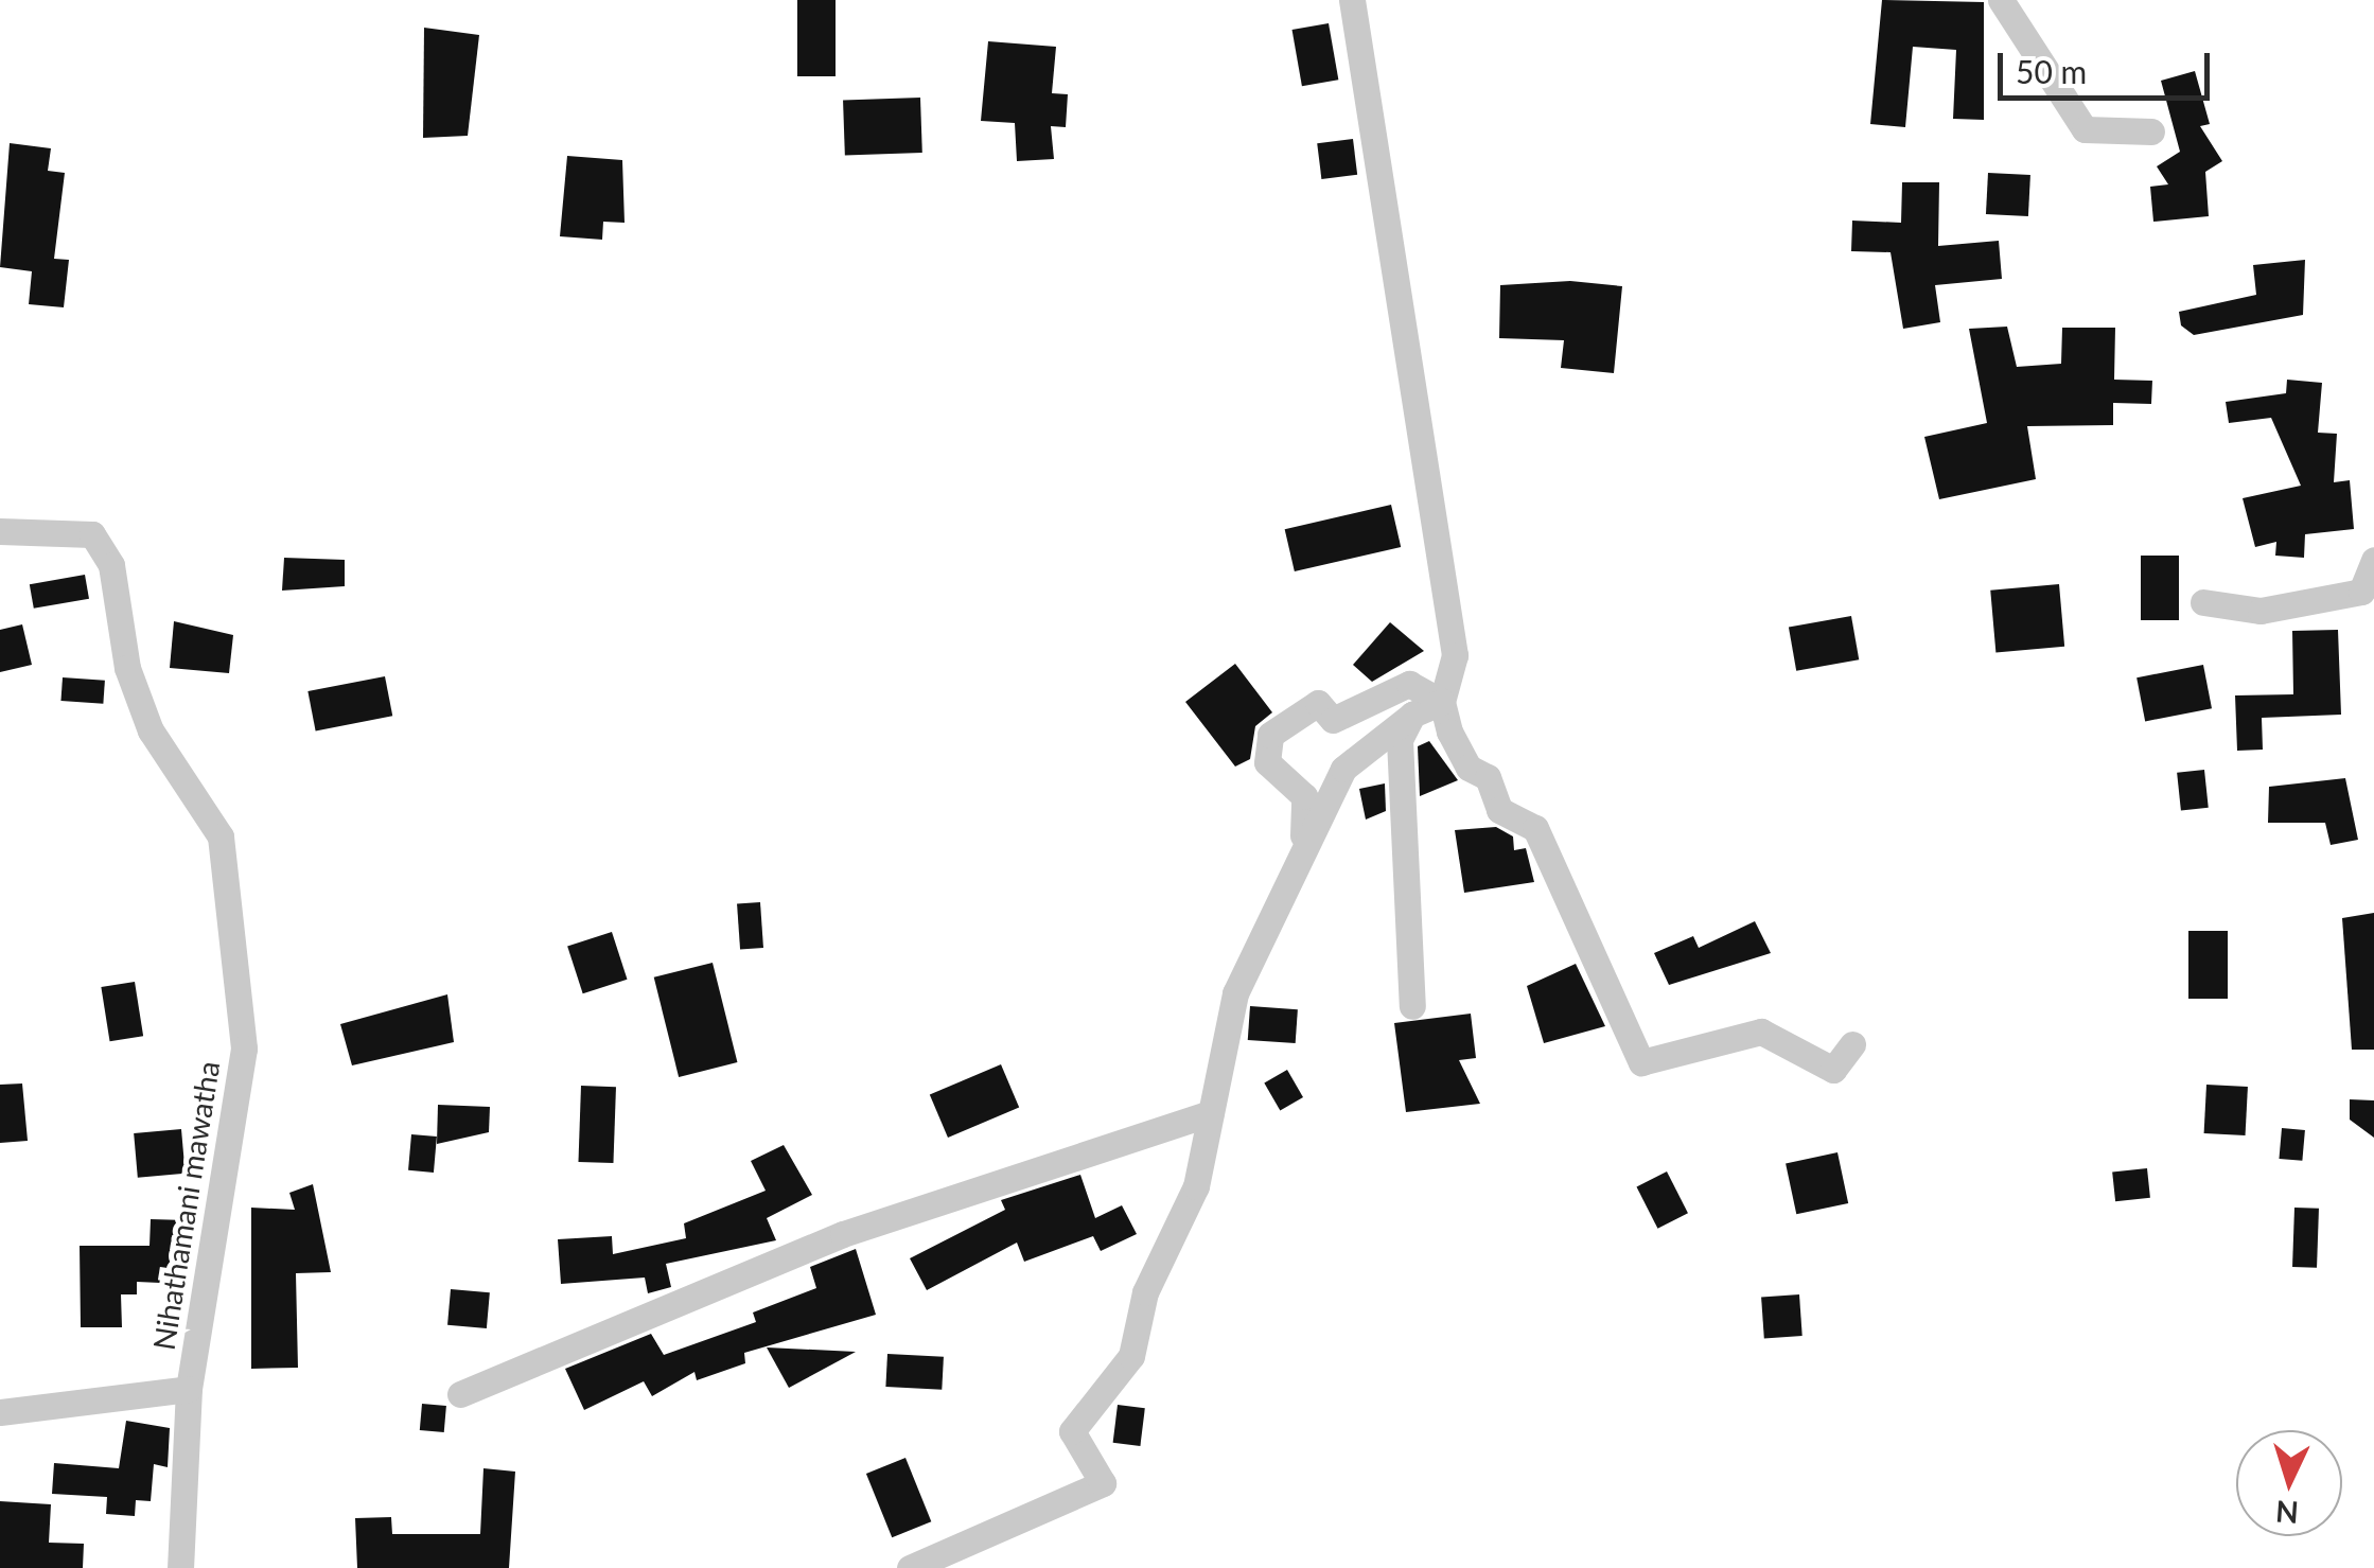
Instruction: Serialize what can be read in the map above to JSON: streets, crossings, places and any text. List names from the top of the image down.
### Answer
{
  "streets": {
    "street": ["Nihathamani mawatha"]
  },
  "scale_bar": "50 m",
  "north": "bottom"
}
